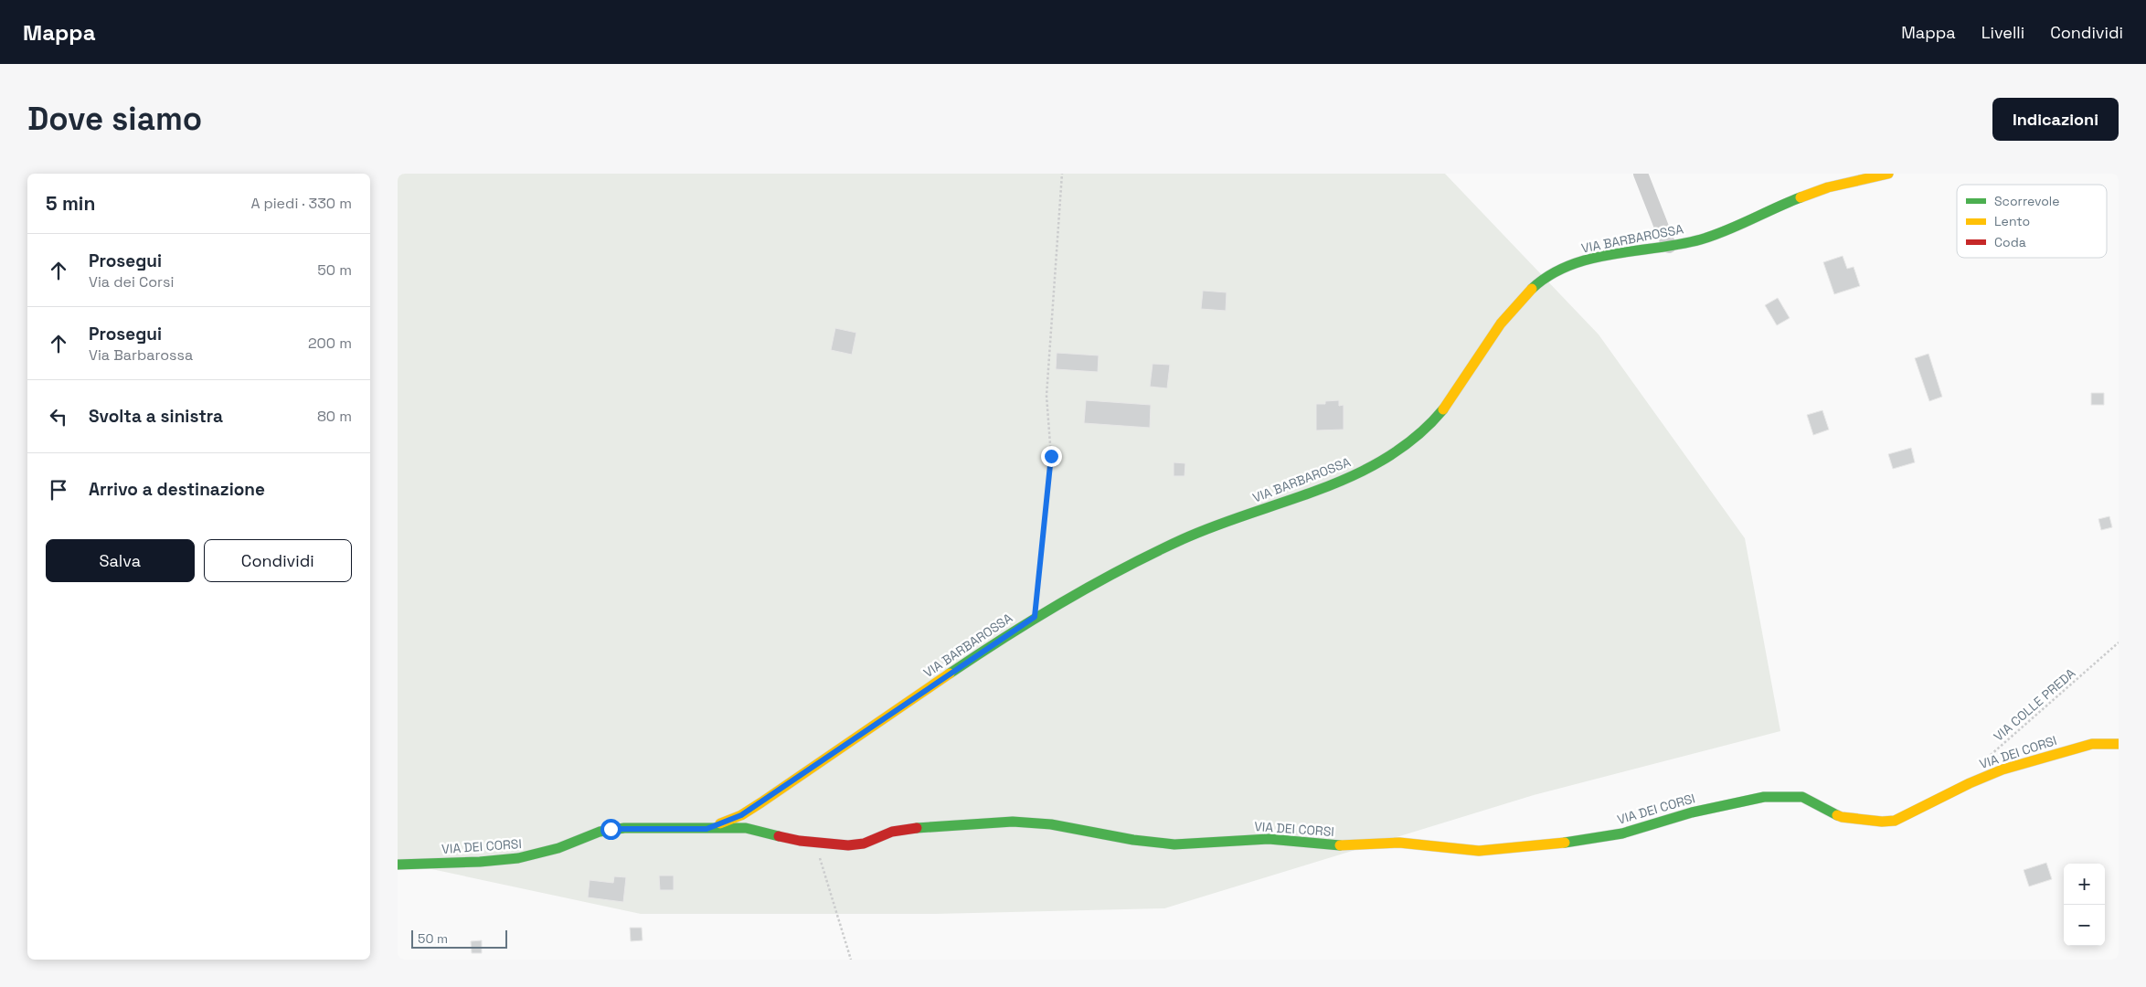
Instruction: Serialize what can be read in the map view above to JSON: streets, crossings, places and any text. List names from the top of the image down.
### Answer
{
  "streets": {
    "street": ["VIA BARBAROSSA", "VIA DEI CORSI"],
    "path": ["VIA COLLE PREDA"]
  },
  "crossings": [
    ["VIA BARBAROSSA", "VIA DEI CORSI"]
  ],
  "legend": ["Scorrevole", "Lento", "Coda"],
  "scale_bar": "50 m",
  "page": {
    "header": "Mappa",
    "nav": ["Mappa", "Livelli", "Condividi"],
    "buttons": [
      "Indicazioni",
      ["Salva", "Condividi"]
    ],
    "title": "Dove siamo",
    "heading": ["5 min", "A piedi · 330 m"],
    "list": [
      ["Prosegui", "Via dei Corsi", "50 m"],
      ["Prosegui", "Via Barbarossa", "200 m"],
      ["Svolta a sinistra", "80 m"],
      "Arrivo a destinazione"
    ],
    "map_buttons": ["+", "−"],
    "scale": "50 m"
  }
}
